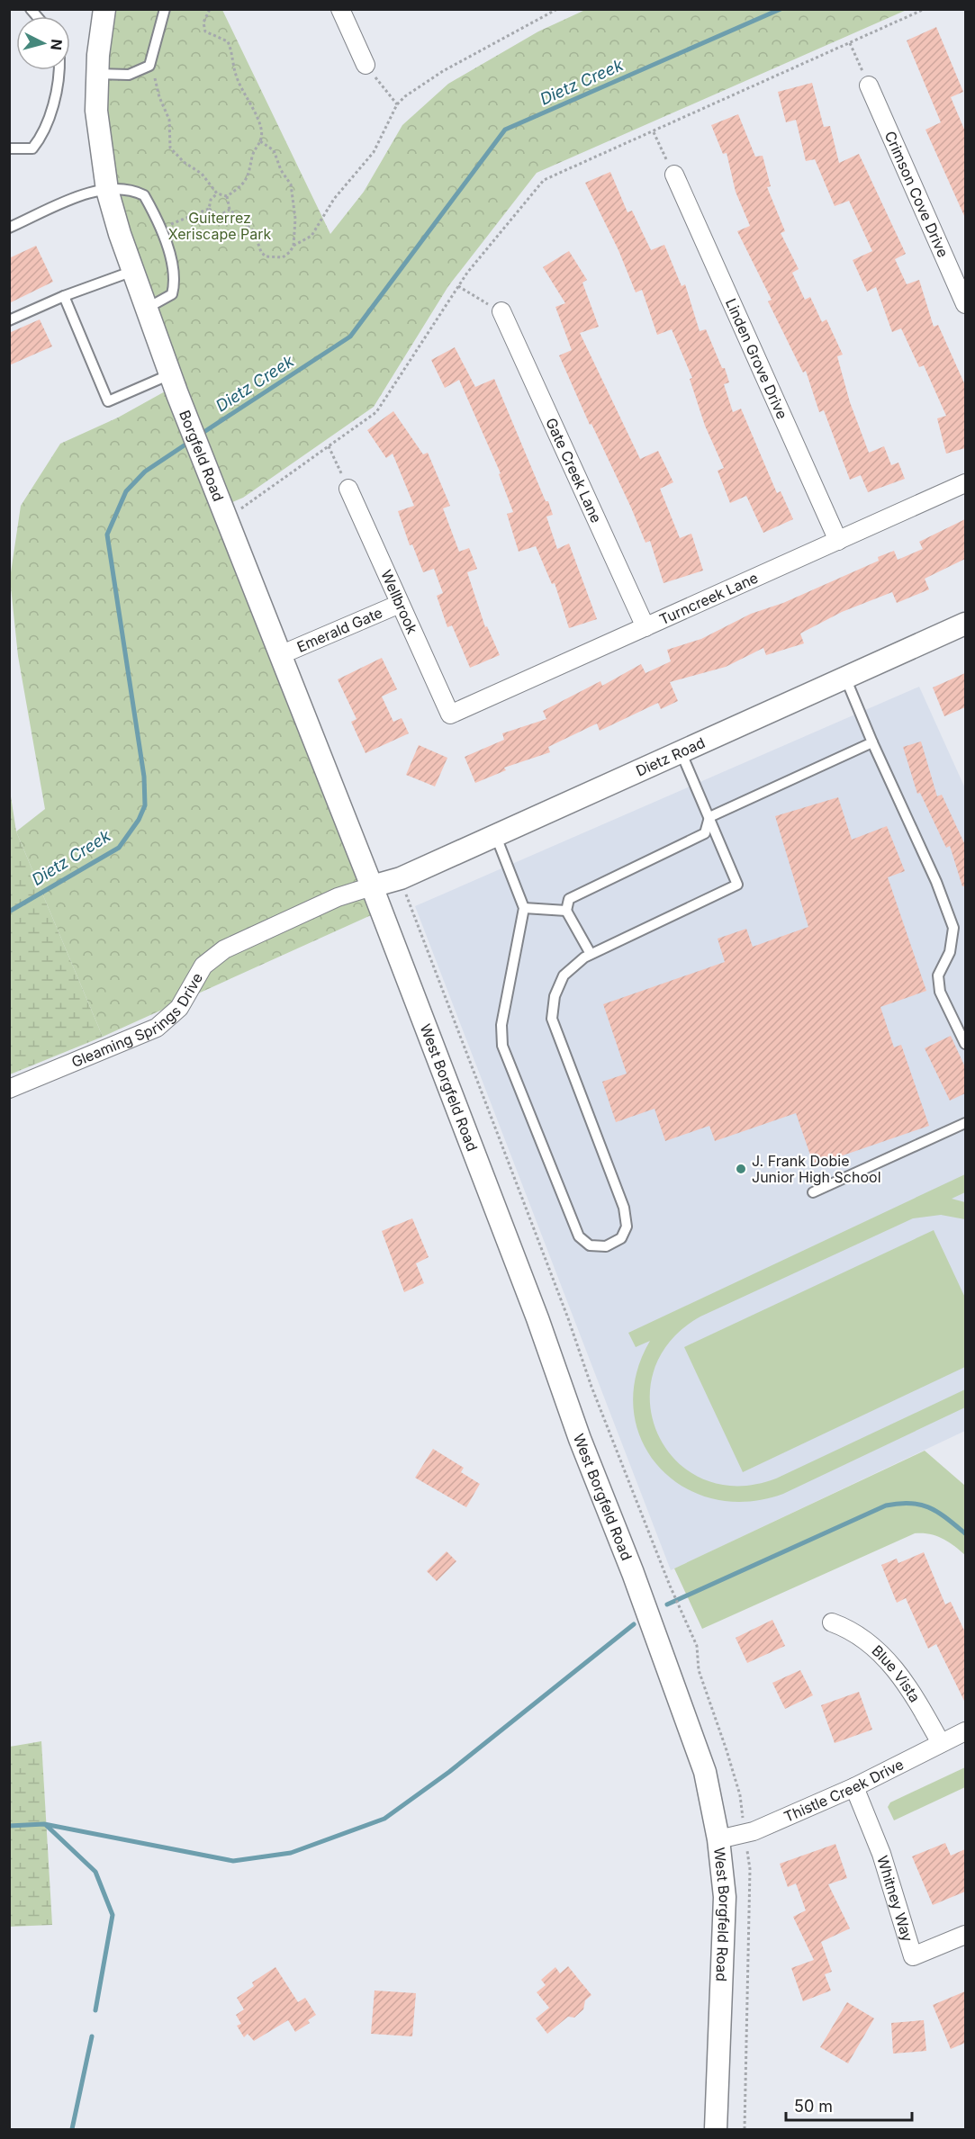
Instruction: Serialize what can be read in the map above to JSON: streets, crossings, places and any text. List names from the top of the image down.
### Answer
{
  "streets": {
    "street": [
      "Crimson Cove Drive",
      "Linden Grove Drive",
      "Borgfeld Road",
      "Gate Creek Lane",
      "Turncreek Lane",
      "Wellbrook",
      "Emerald Gate",
      "Dietz Road",
      "Gleaming Springs Drive",
      "West Borgfeld Road",
      "Blue Vista",
      "Thistle Creek Drive",
      "Whitney Way"
    ]
  },
  "crossings": [
    ["Linden Grove Drive", "Turncreek Lane"],
    ["Borgfeld Road", "Emerald Gate"],
    ["Borgfeld Road", "Dietz Road"],
    ["Borgfeld Road", "Gleaming Springs Drive"],
    ["Borgfeld Road", "West Borgfeld Road"],
    ["Gate Creek Lane", "Turncreek Lane"],
    ["Turncreek Lane", "Wellbrook"],
    ["Wellbrook", "Emerald Gate"],
    ["Dietz Road", "Gleaming Springs Drive"],
    ["Dietz Road", "West Borgfeld Road"],
    ["Gleaming Springs Drive", "West Borgfeld Road"],
    ["West Borgfeld Road", "Thistle Creek Drive"],
    ["Blue Vista", "Thistle Creek Drive"],
    ["Thistle Creek Drive", "Whitney Way"]
  ],
  "water": ["Dietz Creek"],
  "parks": ["Guiterrez Xeriscape Park"],
  "places": ["J. Frank Dobie Junior High School"],
  "scale_bar": "50 m",
  "north": "right"
}
